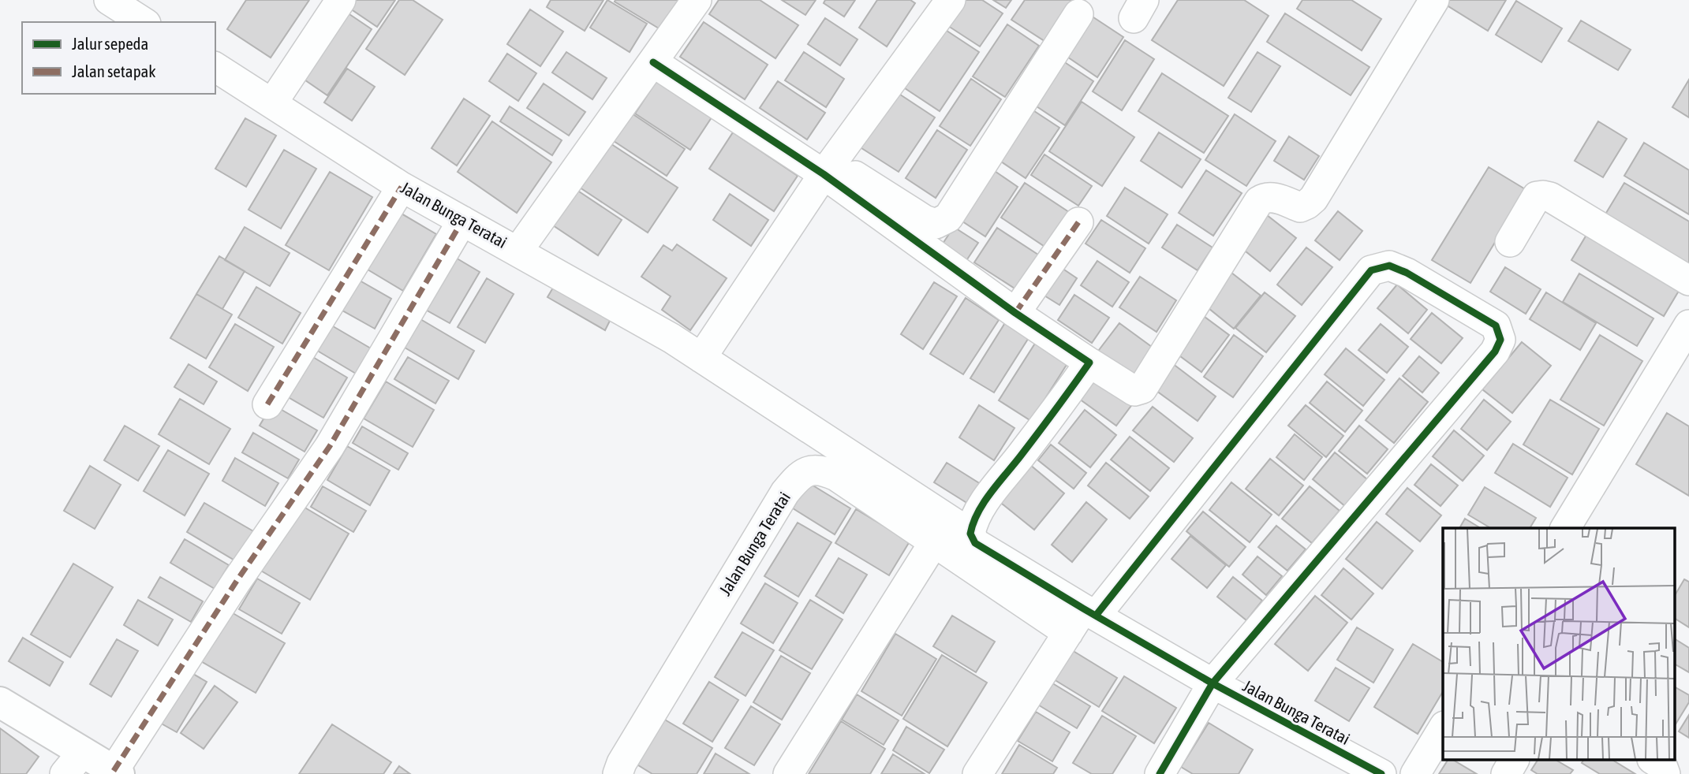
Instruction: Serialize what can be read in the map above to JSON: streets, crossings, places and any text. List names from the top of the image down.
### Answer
{
  "streets": {
    "street": ["Jalan Bunga Teratai"]
  },
  "legend": ["Jalur sepeda", "Jalan setapak"]
}
